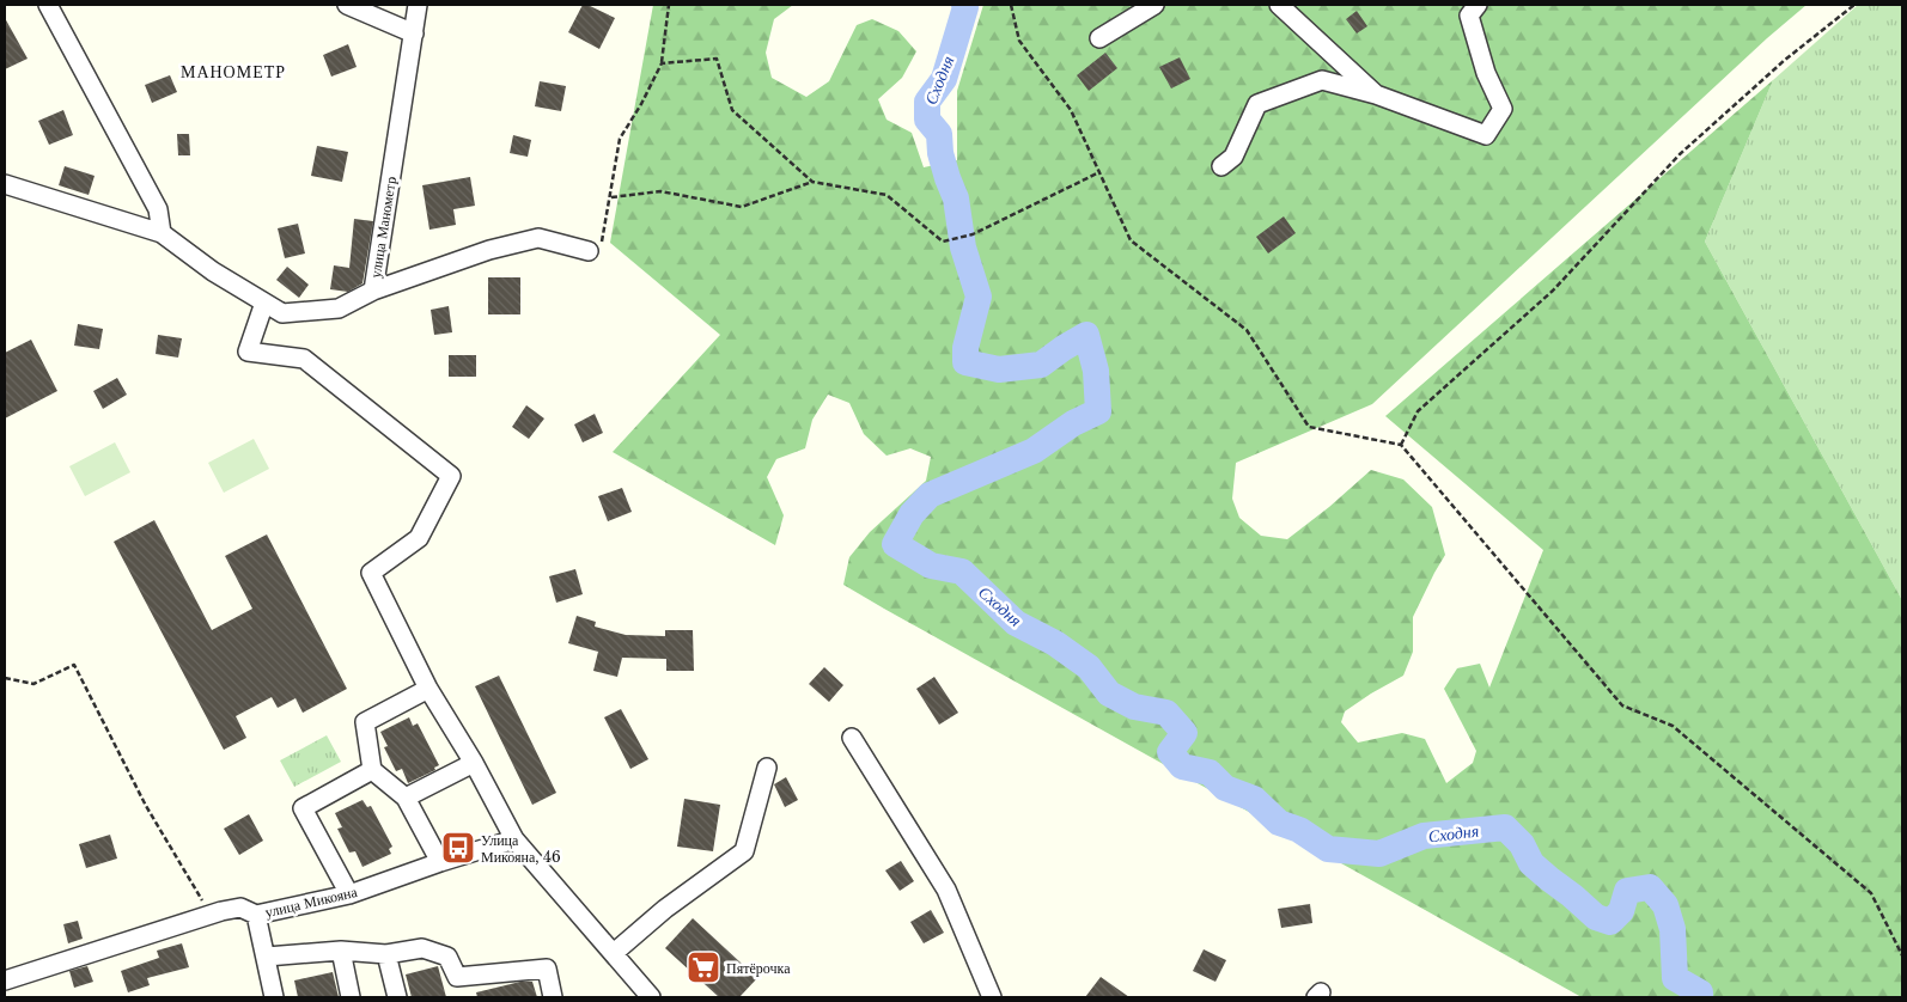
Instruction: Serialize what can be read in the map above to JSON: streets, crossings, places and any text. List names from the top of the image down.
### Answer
{
  "streets": {
    "street": ["улица Манометр", "улица Микояна"]
  },
  "districts": ["МАНОМЕТР"],
  "water": ["Сходня"],
  "places": {
    "bus stop": ["Улица Микояна, 46"],
    "supermarket": ["Пятёрочка"]
  }
}
